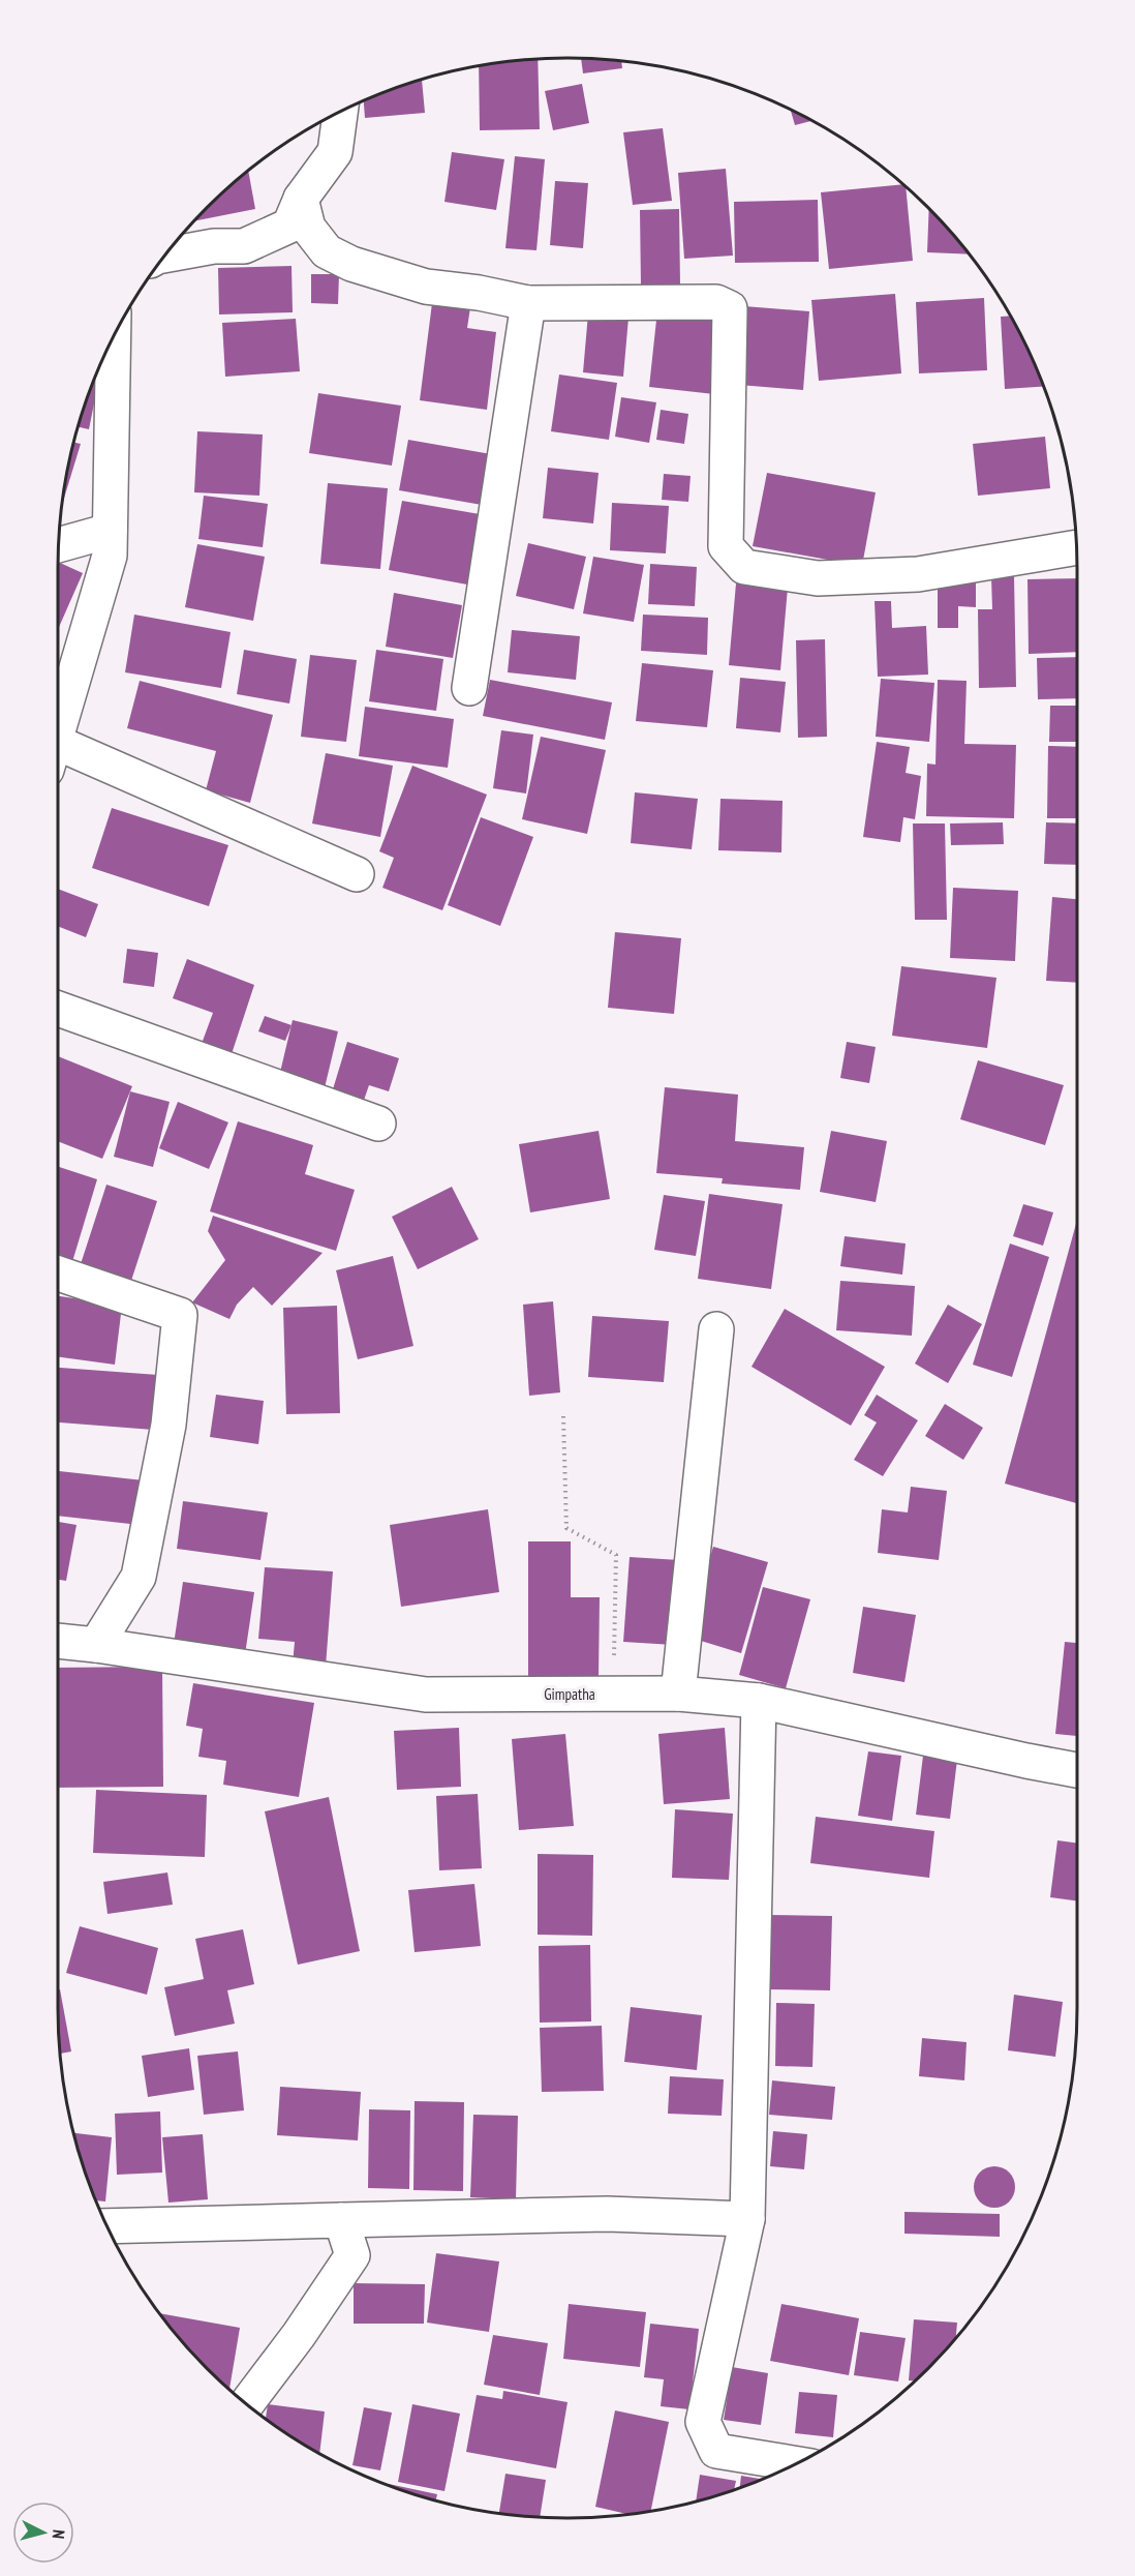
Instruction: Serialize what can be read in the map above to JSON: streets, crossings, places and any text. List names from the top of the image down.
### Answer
{
  "streets": {
    "street": ["Gimpatha"]
  },
  "north": "right"
}
